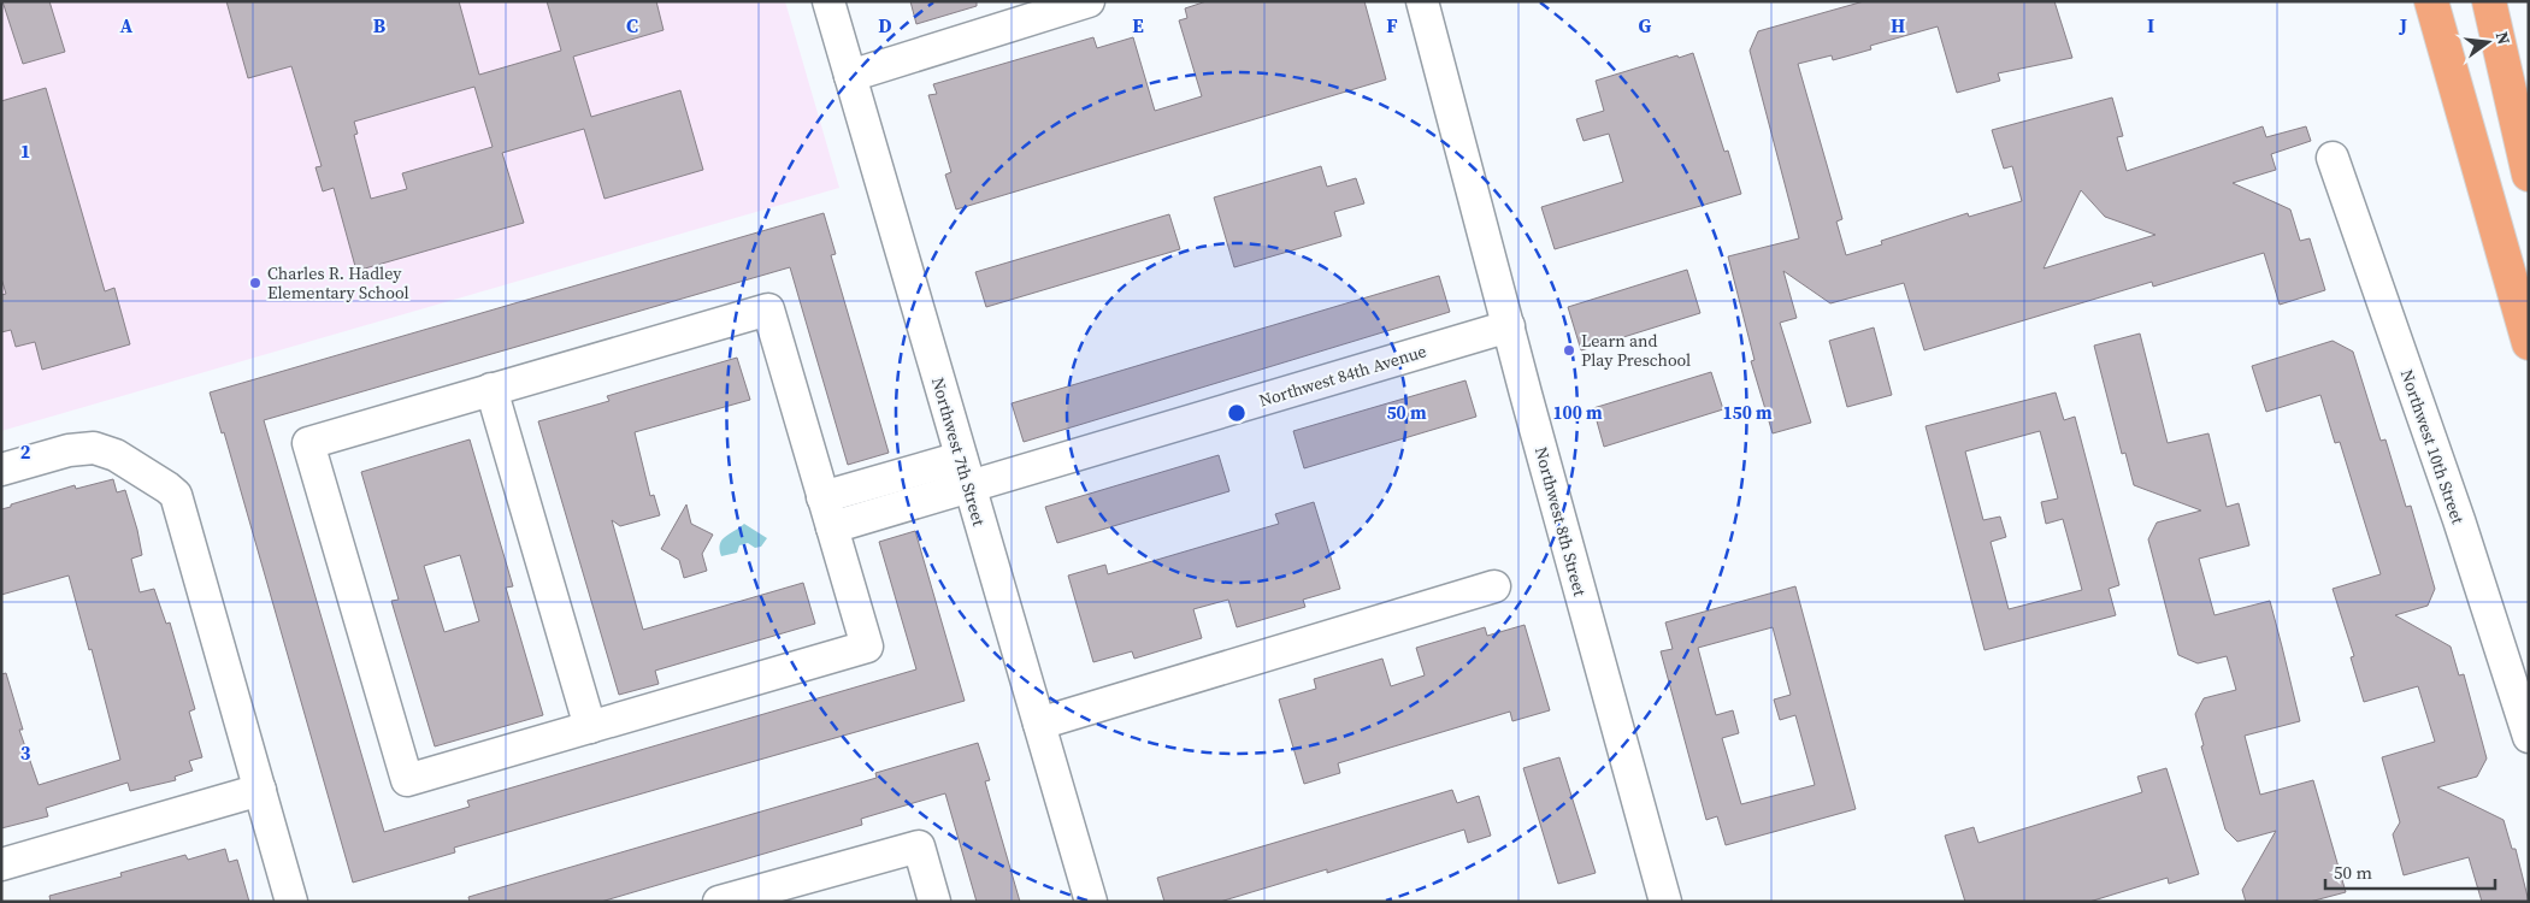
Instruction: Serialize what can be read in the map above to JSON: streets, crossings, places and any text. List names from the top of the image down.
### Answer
{
  "streets": {
    "street": [
      "Northwest 84th Avenue",
      "Northwest 10th Street",
      "Northwest 7th Street",
      "Northwest 8th Street"
    ]
  },
  "crossings": [
    ["Northwest 84th Avenue", "Northwest 7th Street"],
    ["Northwest 84th Avenue", "Northwest 8th Street"]
  ],
  "places": ["Charles R. Hadley Elementary School", "Learn and Play Preschool"],
  "scale_bar": "50 m",
  "north": "right",
  "grid": {
    "columns": [
      "A",
      "B",
      "C",
      "D",
      "E",
      "F",
      "G",
      "H",
      "I",
      "J"
    ],
    "rows": ["1", "2", "3"]
  },
  "rings": ["50 m", "100 m", "150 m"]
}
